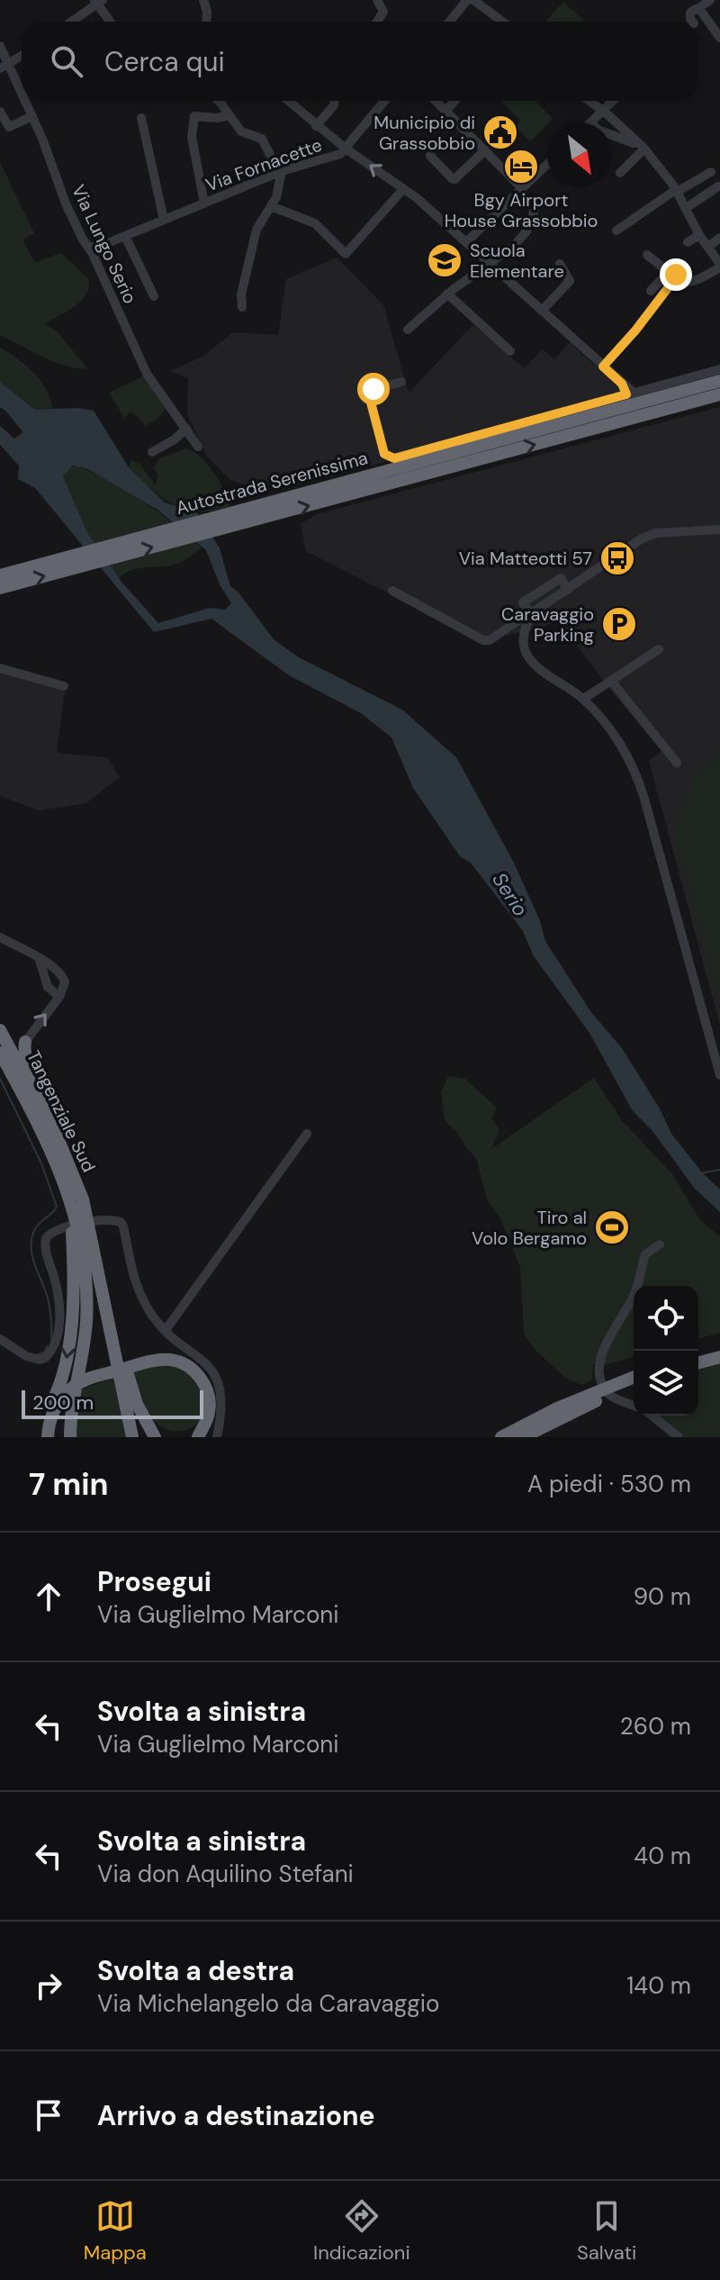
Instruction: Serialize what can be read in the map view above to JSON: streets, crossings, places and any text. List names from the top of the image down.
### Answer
{
  "streets": {
    "highway": ["Autostrada Serenissima", "Tangenziale Sud"],
    "street": ["Via Fornacette", "Via Lungo Serio"]
  },
  "crossings": [
    ["Via Fornacette", "Via Lungo Serio"]
  ],
  "water": ["Serio"],
  "places": {
    "public building": ["Municipio di Grassobbio"],
    "hotel": ["Bgy Airport House Grassobbio"],
    "school or university": ["Scuola Elementare"],
    "bus stop": ["Via Matteotti 57"],
    "parking": ["Caravaggio Parking"],
    "sports": ["Tiro al Volo Bergamo"]
  },
  "scale_bar": "200 m",
  "north": "bottom right",
  "page": {
    "search": "Cerca qui",
    "scale": "200 m",
    "heading": ["7 min", "A piedi · 530 m"],
    "list": [
      ["Prosegui", "Via Guglielmo Marconi", "90 m"],
      ["Svolta a sinistra", "Via Guglielmo Marconi", "260 m"],
      ["Svolta a sinistra", "Via don Aquilino Stefani", "40 m"],
      ["Svolta a destra", "Via Michelangelo da Caravaggio", "140 m"],
      "Arrivo a destinazione"
    ],
    "nav": ["Mappa", "Indicazioni", "Salvati"]
  }
}
